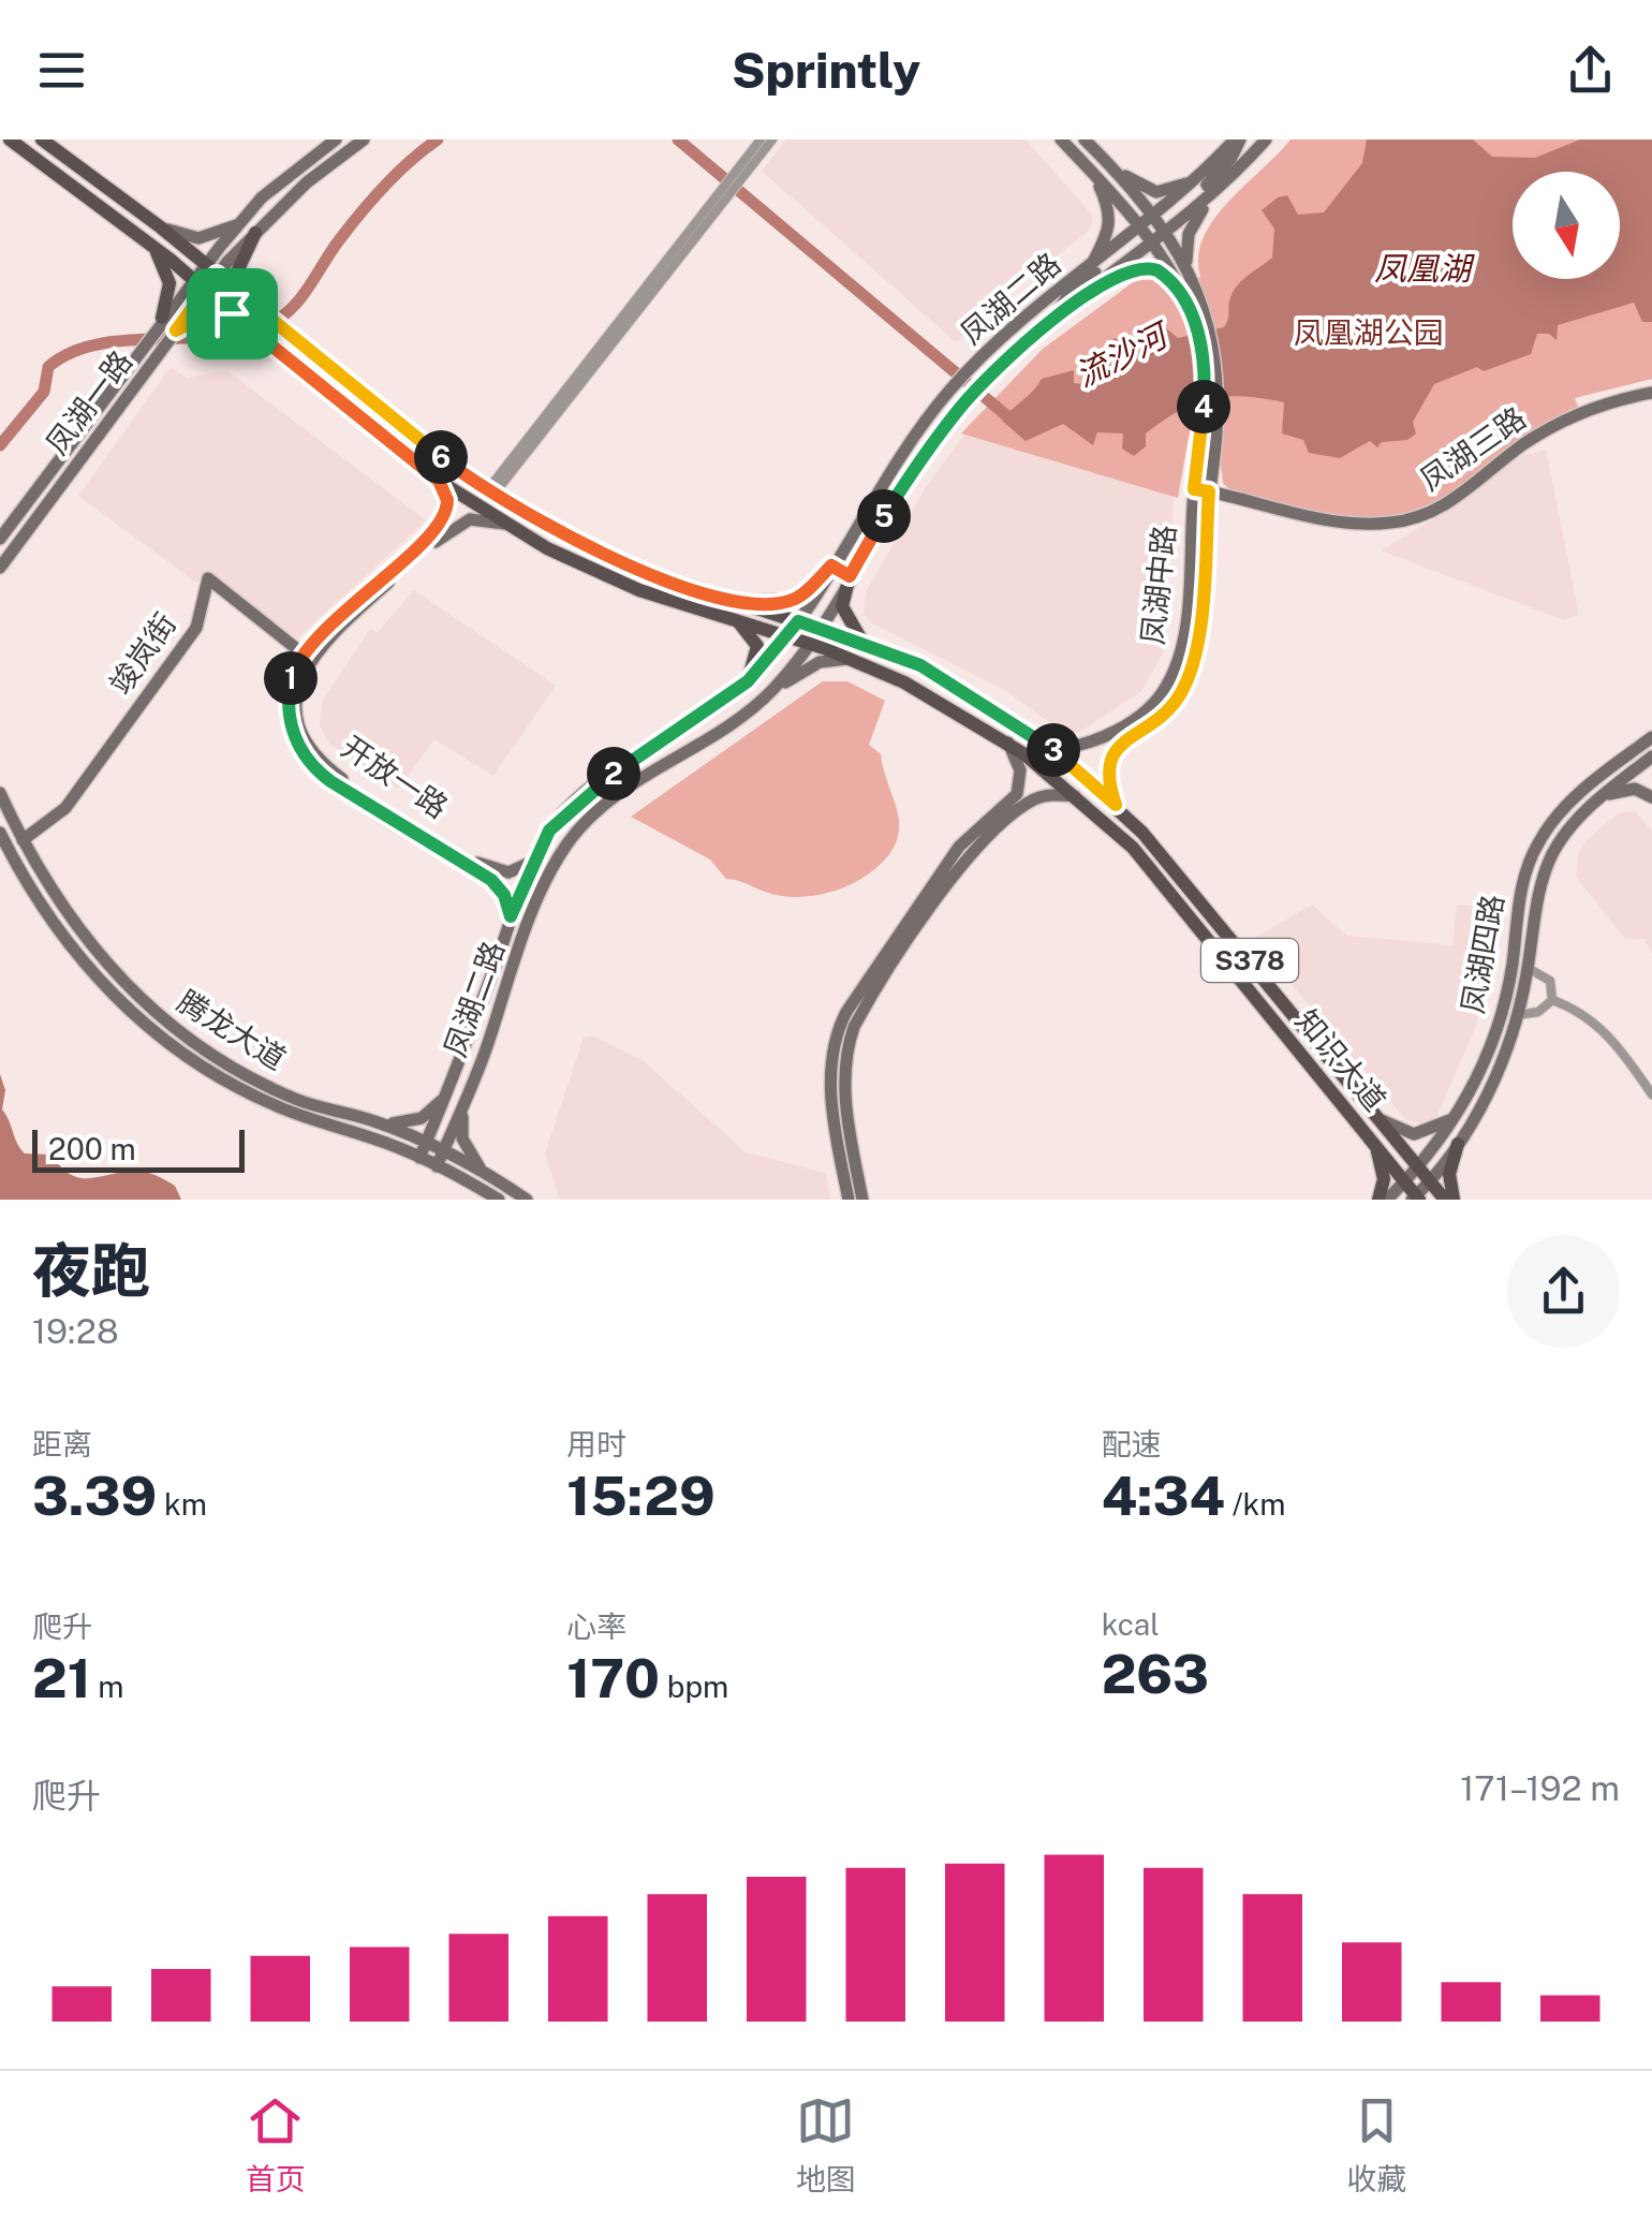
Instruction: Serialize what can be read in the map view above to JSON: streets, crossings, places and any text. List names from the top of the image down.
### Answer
{
  "streets": {
    "main road": ["S378", "知识大道"],
    "street": [
      "凤湖二路",
      "凤湖一路",
      "凤湖三路",
      "凤湖中路",
      "竣岚街",
      "开放一路",
      "凤湖四路",
      "腾龙大道"
    ]
  },
  "crossings": [
    ["凤湖二路", "凤湖中路"],
    ["凤湖二路", "开放一路"],
    ["凤湖二路", "腾龙大道"],
    ["凤湖二路", "知识大道"],
    ["凤湖一路", "知识大道"],
    ["凤湖三路", "凤湖中路"],
    ["凤湖中路", "知识大道"],
    ["竣岚街", "开放一路"],
    ["竣岚街", "腾龙大道"],
    ["开放一路", "知识大道"],
    ["凤湖四路", "知识大道"]
  ],
  "water": ["凤凰湖", "流沙河"],
  "parks": ["凤凰湖公园"],
  "scale_bar": "200 m",
  "north": "bottom",
  "page": {
    "header": "Sprintly",
    "pins": [
      "4",
      "6",
      "5",
      "1",
      "3",
      "2"
    ],
    "scale": "200 m",
    "heading": ["夜跑", "19:28"],
    "stats": [
      ["距离", "3.39 km"],
      ["用时", "15:29"],
      ["配速", "4:34 /km"],
      ["爬升", "21 m"],
      ["心率", "170 bpm"],
      ["kcal", "263"]
    ],
    "chart": ["爬升", "171–192 m"],
    "tabs": ["首页", "地图", "收藏"]
  }
}
